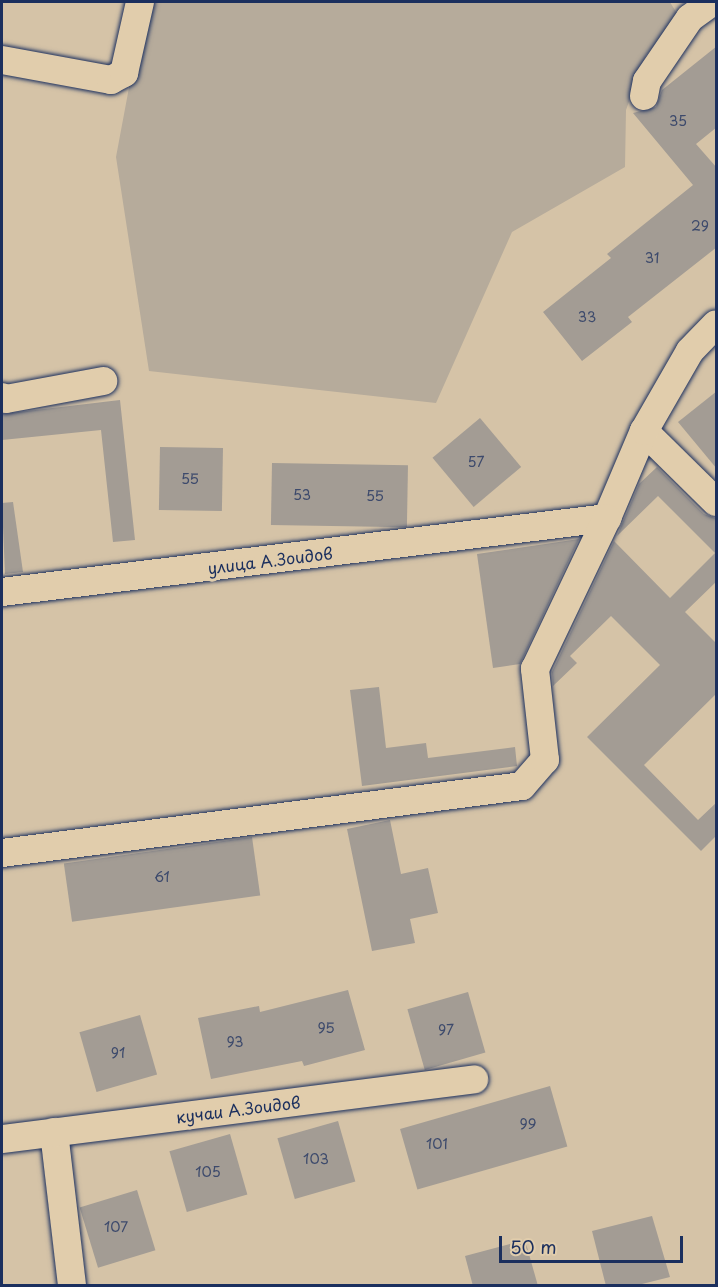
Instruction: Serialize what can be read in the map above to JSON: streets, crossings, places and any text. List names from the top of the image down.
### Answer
{
  "streets": {
    "street": ["улица А.Зоидов", "кучаи А.Зоидов"]
  },
  "house_numbers": [
    "35",
    "29",
    "31",
    "33",
    "57",
    "55",
    "53",
    "55",
    "61",
    "95",
    "97",
    "93",
    "91",
    "99",
    "101",
    "103",
    "105",
    "107"
  ],
  "scale_bar": "50 m"
}
